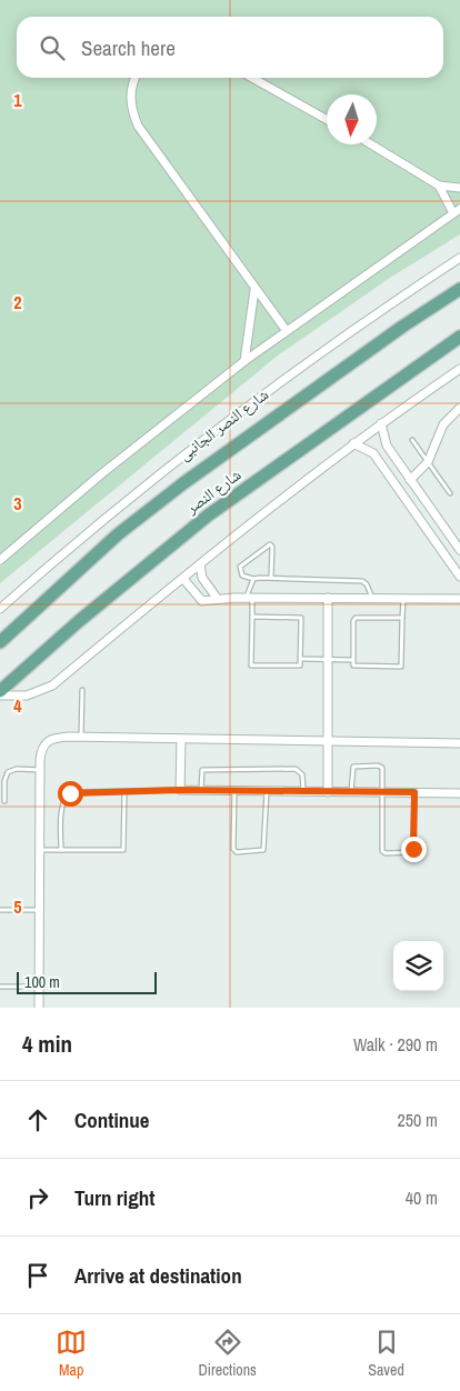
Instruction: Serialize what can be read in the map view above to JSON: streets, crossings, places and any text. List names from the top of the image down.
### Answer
{
  "streets": {
    "main road": ["شارع النصر"],
    "street": ["شارع النصر الجانبى"]
  },
  "scale_bar": "100 m",
  "north": "bottom",
  "page": {
    "search": "Search here",
    "scale": "100 m",
    "heading": ["4 min", "Walk · 290 m"],
    "list": [
      ["Continue", "250 m"],
      ["Turn right", "40 m"],
      "Arrive at destination"
    ],
    "nav": ["Map", "Directions", "Saved"]
  },
  "grid": {
    "rows": [
      "1",
      "2",
      "3",
      "4",
      "5"
    ]
  }
}
